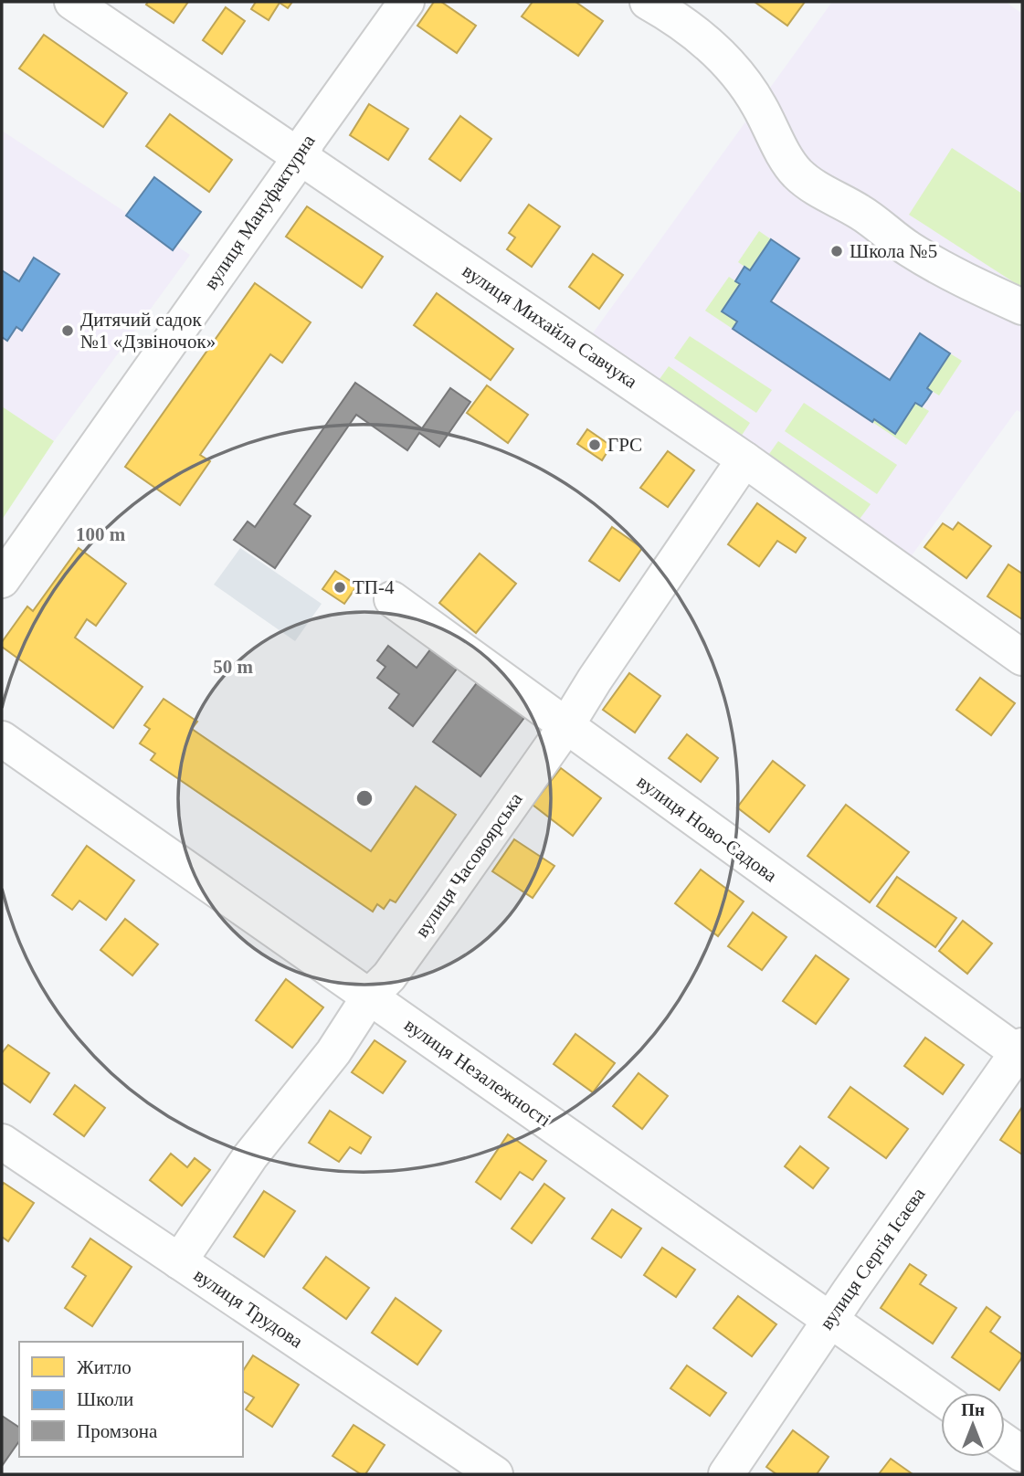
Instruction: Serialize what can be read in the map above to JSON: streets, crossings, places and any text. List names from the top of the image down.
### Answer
{
  "streets": {
    "street": [
      "вулиця Мануфактурна",
      "вулиця Михайла Савчука",
      "вулиця Ново-Садова",
      "вулиця Часовоярська",
      "вулиця Незалежності",
      "вулиця Сергія Ісаєва",
      "вулиця Трудова"
    ]
  },
  "crossings": [
    ["вулиця Мануфактурна", "вулиця Михайла Савчука"],
    ["вулиця Михайла Савчука", "вулиця Часовоярська"],
    ["вулиця Ново-Садова", "вулиця Часовоярська"],
    ["вулиця Ново-Садова", "вулиця Сергія Ісаєва"],
    ["вулиця Часовоярська", "вулиця Незалежності"],
    ["вулиця Часовоярська", "вулиця Трудова"],
    ["вулиця Незалежності", "вулиця Сергія Ісаєва"]
  ],
  "places": [
    "Школа №5",
    "Дитячий садок №1 «Дзвіночок»",
    "ГРС",
    "ТП-4"
  ],
  "legend": ["Житло", "Школи", "Промзона"],
  "north": "top",
  "rings": ["100 m", "50 m"]
}
